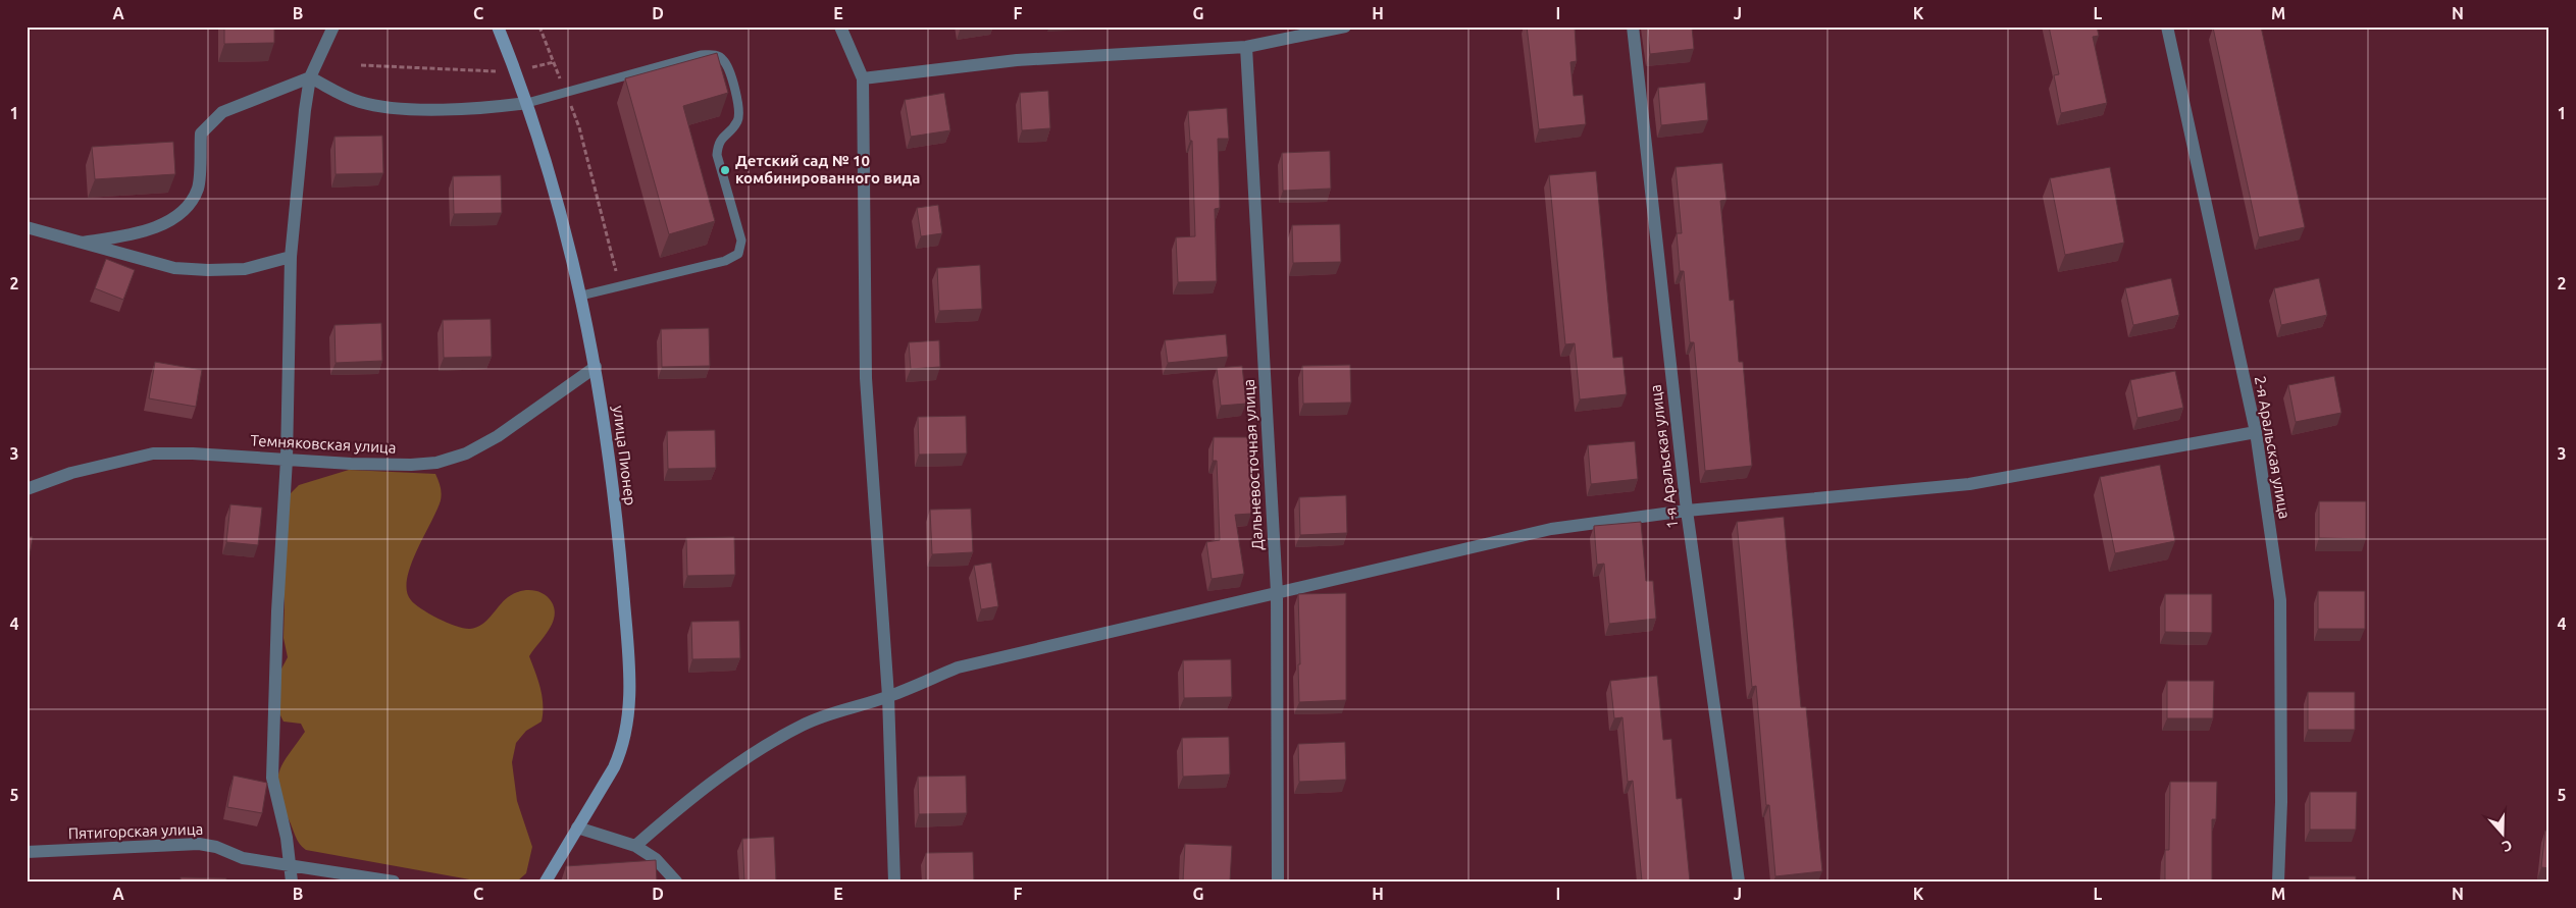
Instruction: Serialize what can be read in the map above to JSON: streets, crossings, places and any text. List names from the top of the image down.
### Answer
{
  "streets": {
    "street": [
      "Темняковская улица",
      "2-я Аральская улица",
      "улица Пионер",
      "1-я Аральская улица",
      "Дальневосточная улица",
      "Пятигорская улица"
    ]
  },
  "crossings": [
    ["Темняковская улица", "улица Пионер"]
  ],
  "places": ["Детский сад № 10 комбинированного вида"],
  "north": "bottom",
  "grid": {
    "columns": [
      "A",
      "B",
      "C",
      "D",
      "E",
      "F",
      "G",
      "H",
      "I",
      "J",
      "K",
      "L",
      "M",
      "N"
    ],
    "rows": [
      "1",
      "2",
      "3",
      "4",
      "5"
    ]
  }
}
